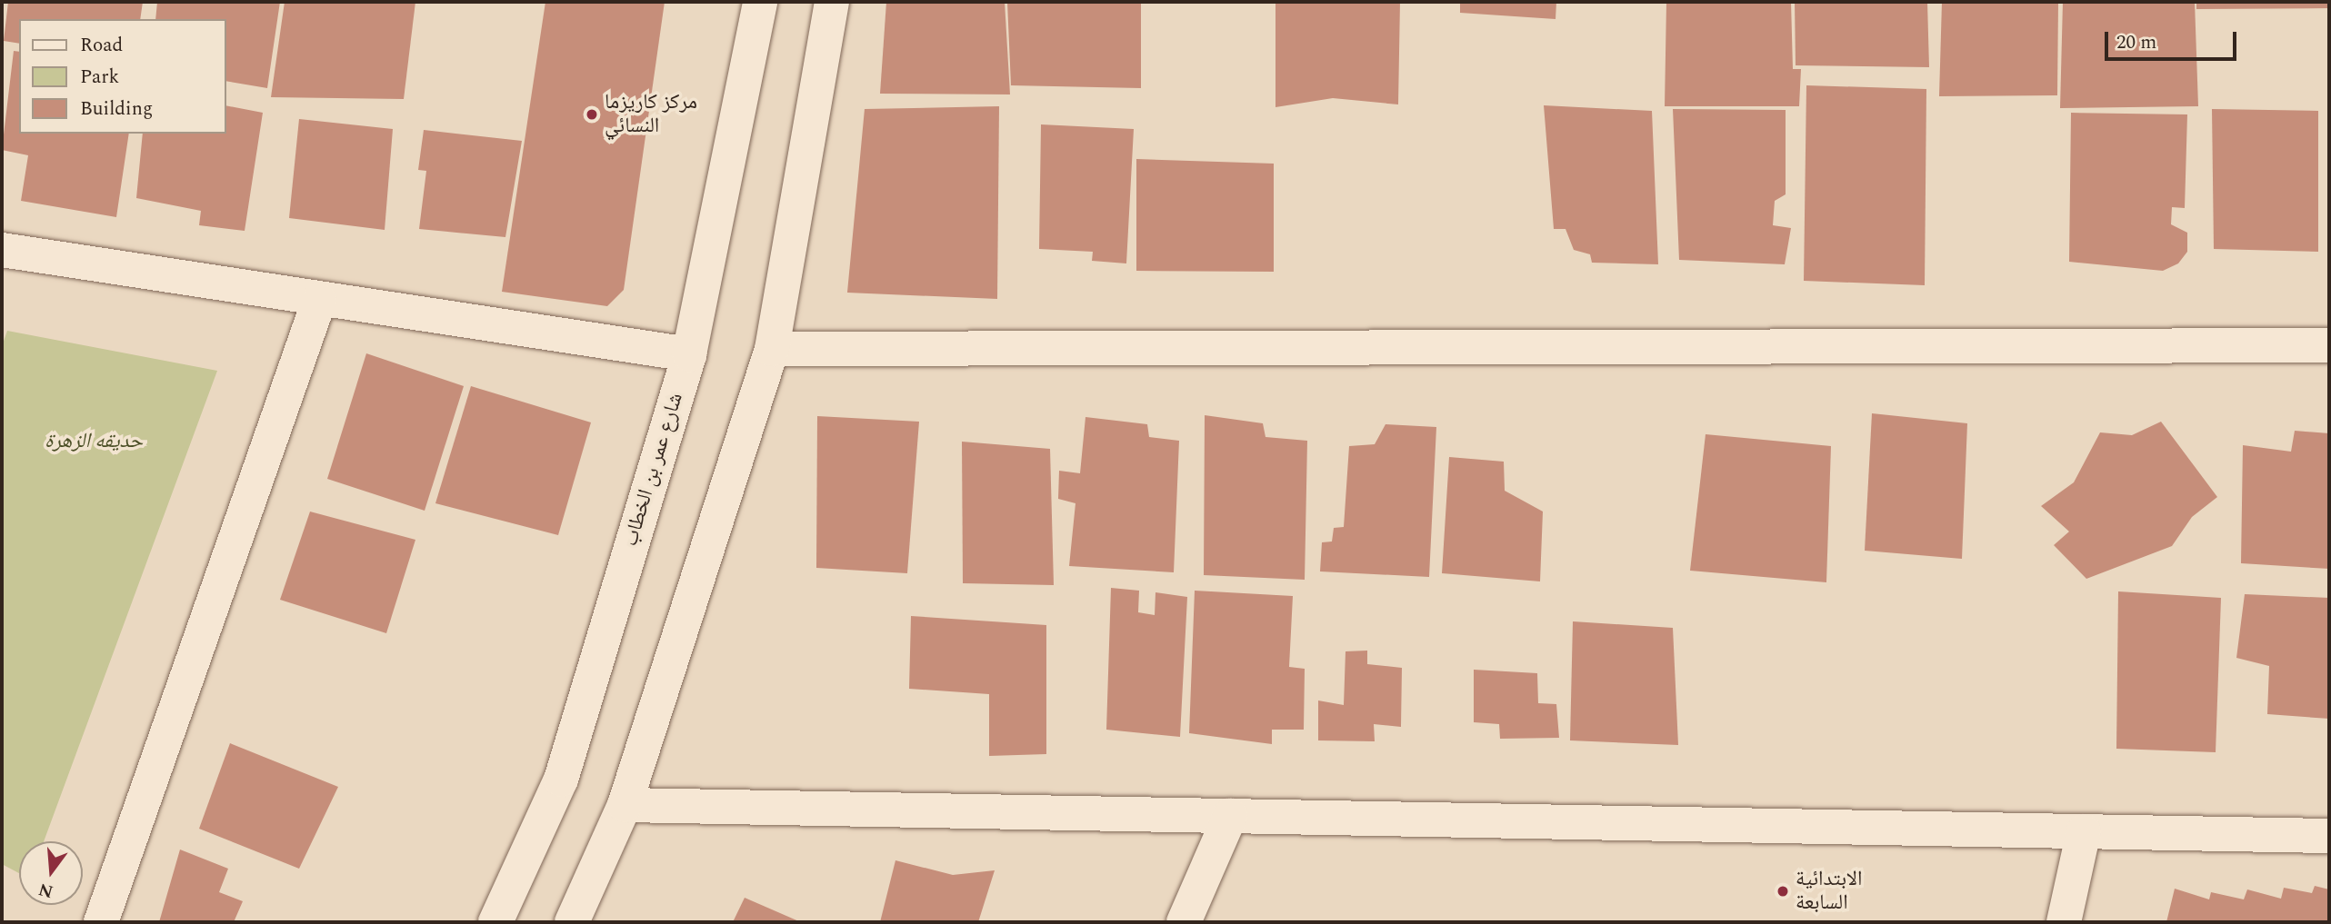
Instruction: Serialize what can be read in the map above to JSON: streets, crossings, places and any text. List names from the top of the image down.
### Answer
{
  "streets": {
    "street": ["شارع عمر بن الخطاب"]
  },
  "parks": ["حديقه الزهرة"],
  "places": ["مركز كاريزما النسائي", "الابتدائية السابعة"],
  "legend": ["Road", "Park", "Building"],
  "scale_bar": "20 m",
  "north": "bottom"
}
